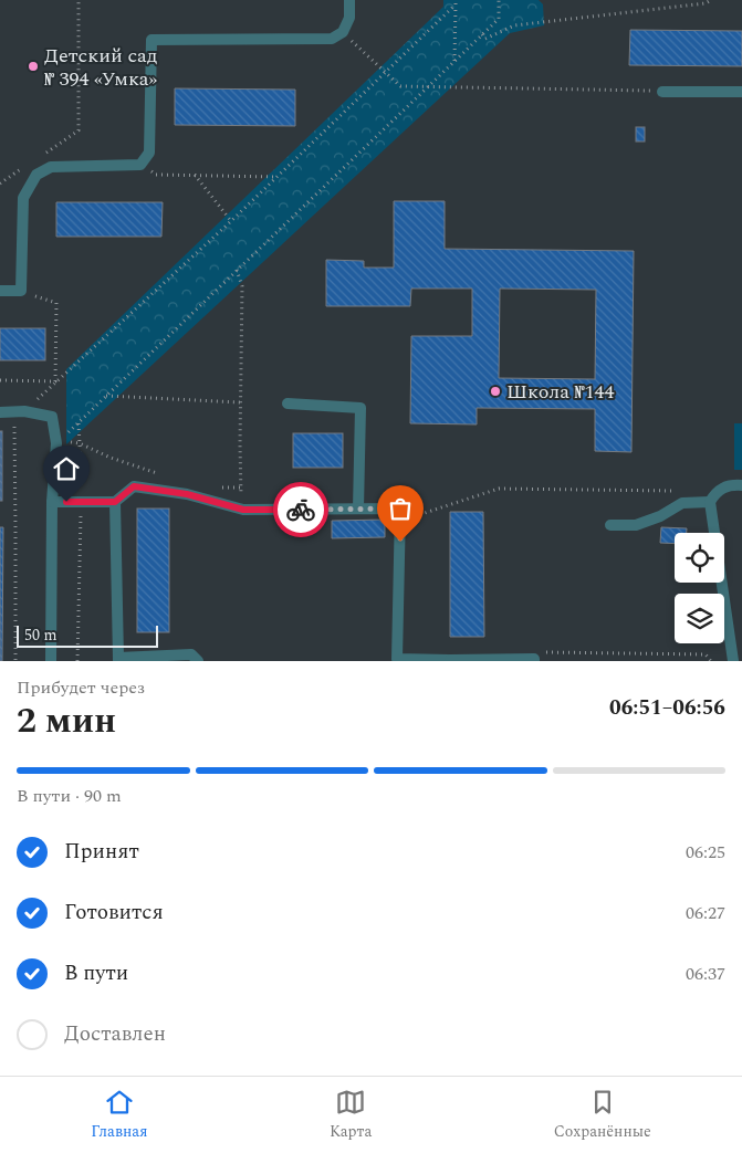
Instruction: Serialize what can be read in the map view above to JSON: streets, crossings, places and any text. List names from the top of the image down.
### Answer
{
  "places": ["Детский сад № 394 «Умка»", "Школа №144"],
  "scale_bar": "50 m",
  "page": {
    "scale": "50 m",
    "heading": ["2 мин", "Прибудет через", "06:51–06:56"],
    "bar": "В пути · 90 m",
    "list": [
      ["Принят", "06:25"],
      ["Готовится", "06:27"],
      ["В пути", "06:37"],
      "Доставлен"
    ],
    "tabs": ["Главная", "Карта", "Сохранённые"]
  }
}
